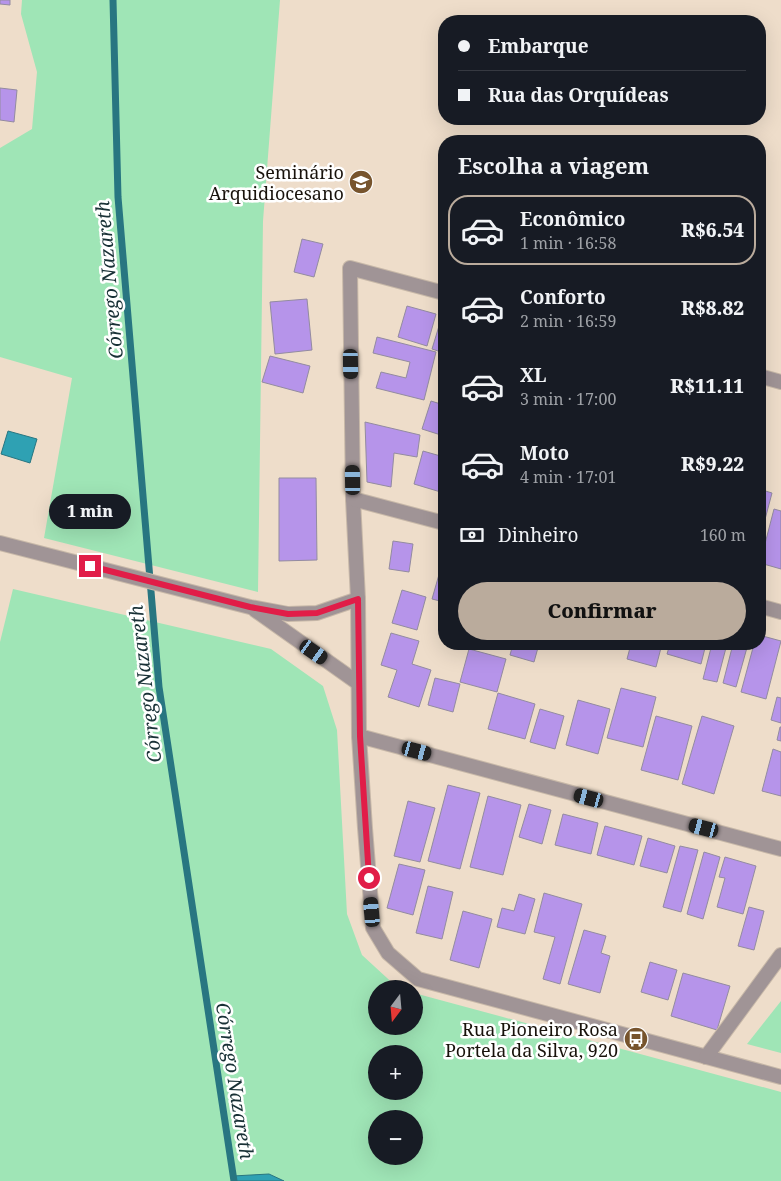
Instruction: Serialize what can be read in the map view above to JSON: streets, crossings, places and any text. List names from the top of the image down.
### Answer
{
  "water": ["Córrego Nazareth"],
  "places": {
    "school or university": ["Seminário Arquidiocesano"],
    "bus stop": ["Rua Pioneiro Rosa Portela da Silva, 920"]
  },
  "north": "bottom",
  "page": {
    "banner": ["Embarque", "Rua das Orquídeas"],
    "heading": "Escolha a viagem",
    "list": [
      {
        "name": "Econômico",
        "note": "1 min · 16:58",
        "value": "R$6.54"
      },
      {
        "name": "Conforto",
        "note": "2 min · 16:59",
        "value": "R$8.82"
      },
      {
        "name": "XL",
        "note": "3 min · 17:00",
        "value": "R$11.11"
      },
      {
        "name": "Moto",
        "note": "4 min · 17:01",
        "value": "R$9.22"
      }
    ],
    "bubble": "1 min",
    "pay": ["Dinheiro", "160 m"],
    "buttons": "Confirmar",
    "map_buttons": ["+", "−"]
  }
}
